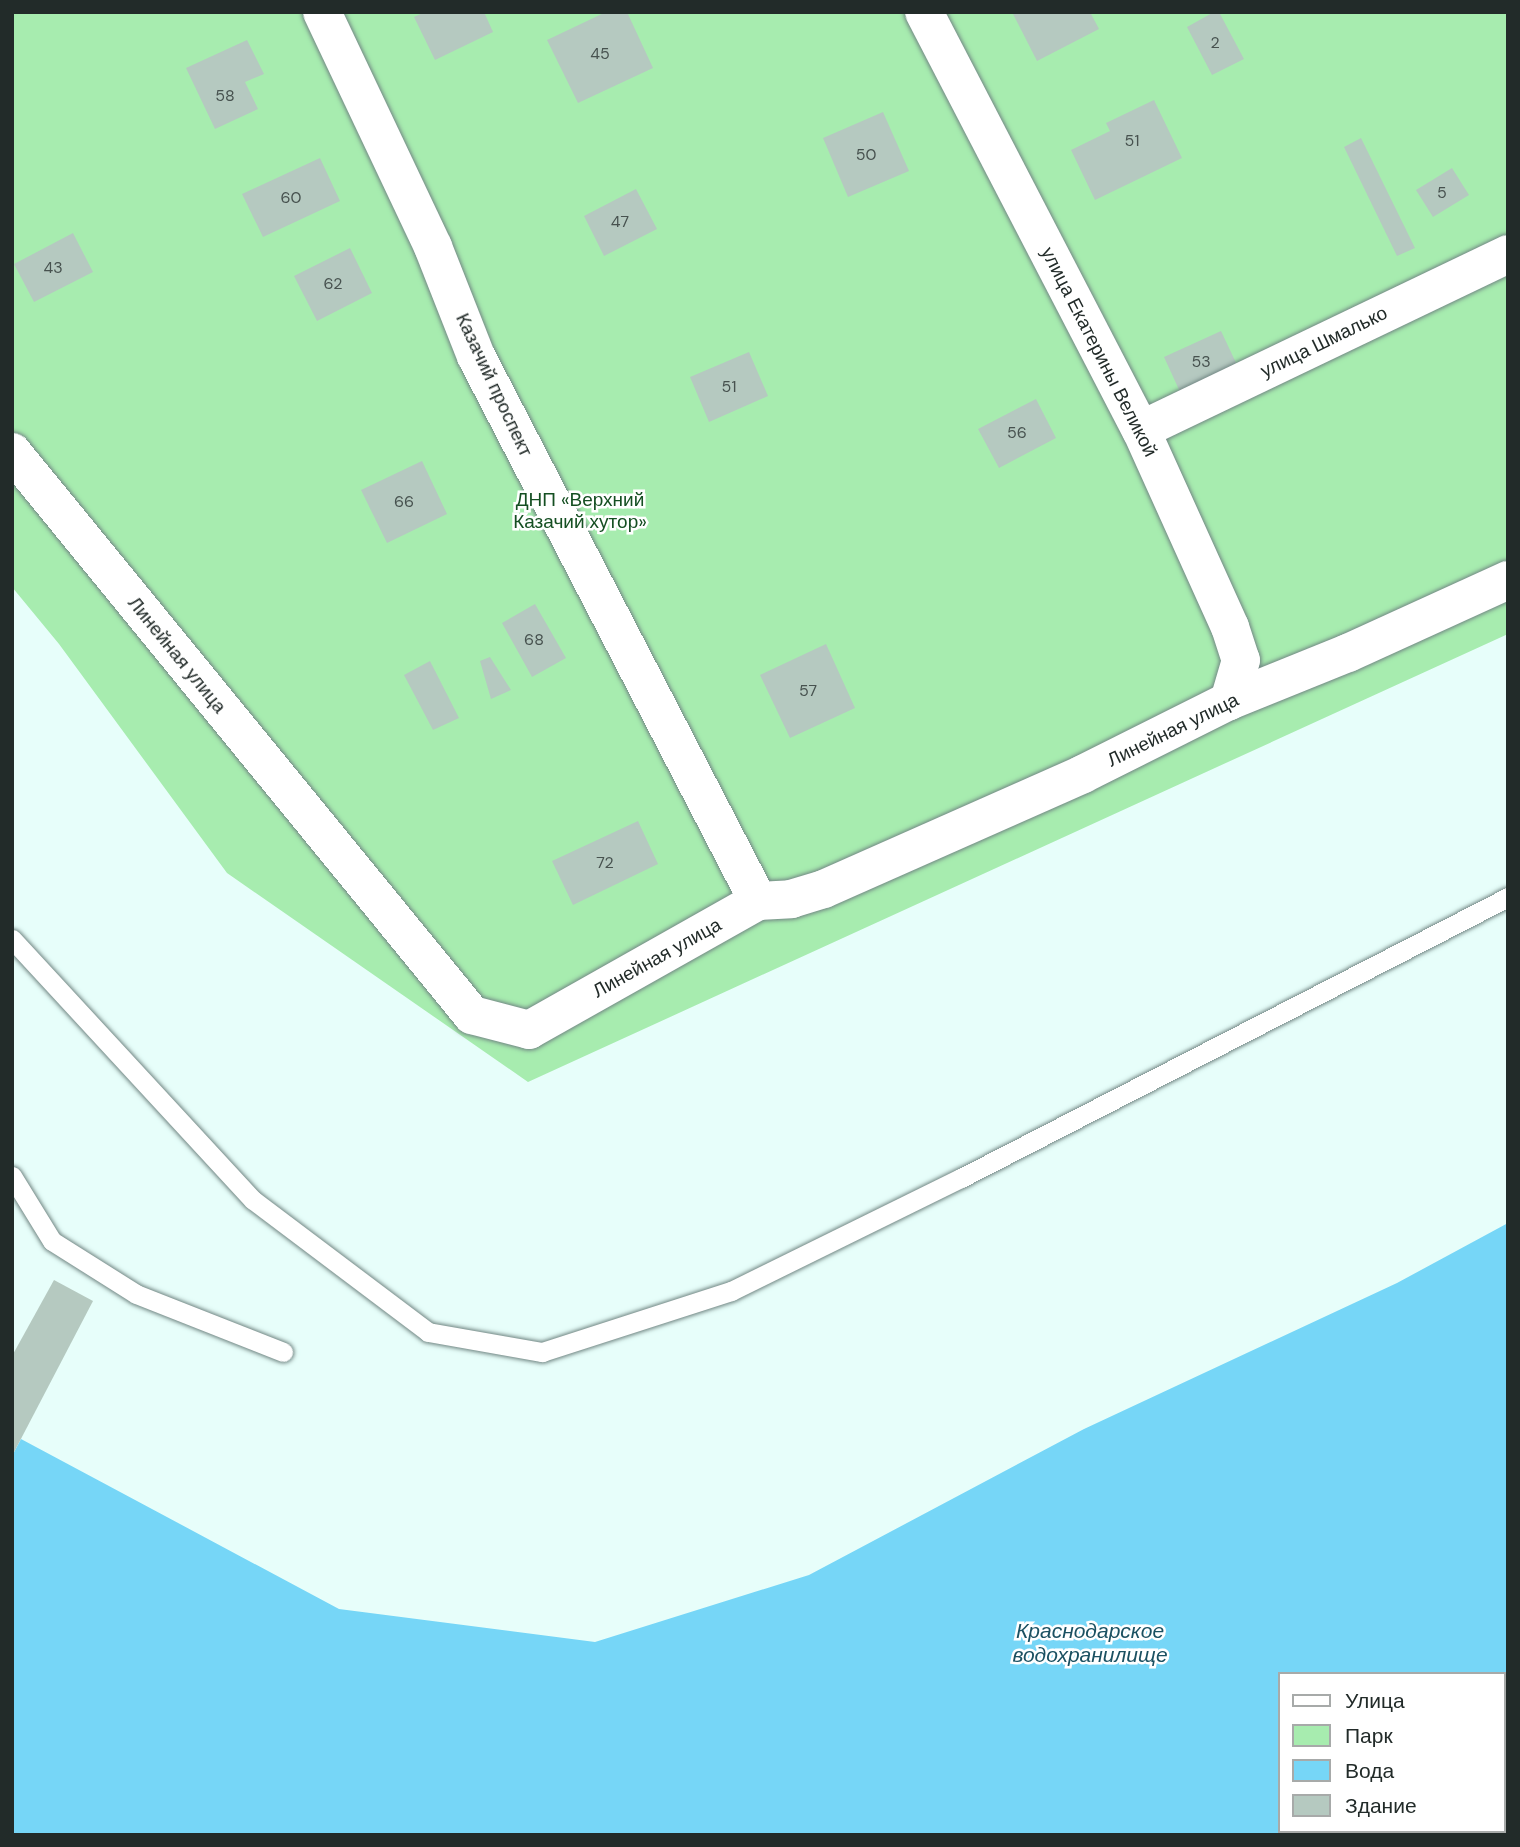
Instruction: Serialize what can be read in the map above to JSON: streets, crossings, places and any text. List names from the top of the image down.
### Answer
{
  "streets": {
    "street": [
      "улица Шмалько",
      "улица Екатерины Великой",
      "Казачий проспект",
      "Линейная улица"
    ]
  },
  "crossings": [
    ["улица Шмалько", "улица Екатерины Великой"],
    ["улица Екатерины Великой", "Линейная улица"],
    ["Казачий проспект", "Линейная улица"]
  ],
  "water": ["Краснодарское водохранилище"],
  "parks": ["ДНП «Верхний Казачий хутор»"],
  "house_numbers": [
    "2",
    "45",
    "58",
    "51",
    "50",
    "5",
    "60",
    "47",
    "43",
    "62",
    "53",
    "51",
    "56",
    "66",
    "68",
    "57",
    "72"
  ],
  "legend": [
    "Улица",
    "Парк",
    "Вода",
    "Здание"
  ]
}
